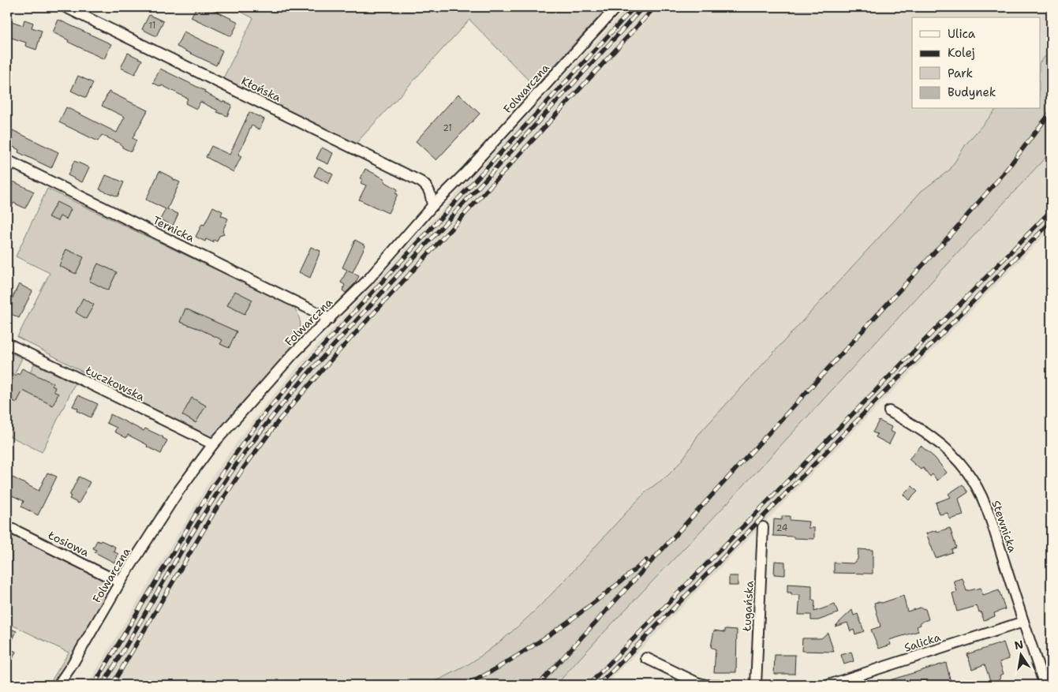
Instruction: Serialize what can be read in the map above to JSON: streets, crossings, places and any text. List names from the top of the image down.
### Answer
{
  "streets": {
    "street": [
      "Folwarczna",
      "Kłońska",
      "Ternicka",
      "Łuczkowska",
      "Stewnicka",
      "Łosiowa",
      "Ługańska",
      "Salicka"
    ]
  },
  "crossings": [
    ["Folwarczna", "Kłońska"],
    ["Folwarczna", "Ternicka"],
    ["Folwarczna", "Łuczkowska"],
    ["Folwarczna", "Łosiowa"],
    ["Stewnicka", "Salicka"]
  ],
  "house_numbers": ["11", "21", "24"],
  "legend": [
    "Ulica",
    "Kolej",
    "Park",
    "Budynek"
  ],
  "north": "top"
}
